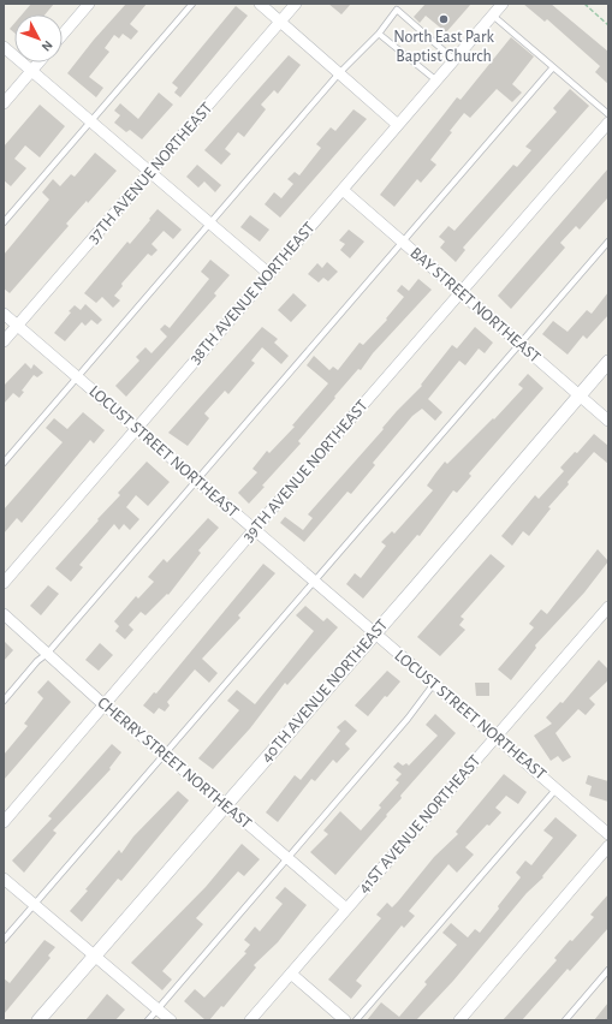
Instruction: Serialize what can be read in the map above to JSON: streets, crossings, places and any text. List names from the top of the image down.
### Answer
{
  "streets": {
    "street": [
      "37TH AVENUE NORTHEAST",
      "38TH AVENUE NORTHEAST",
      "BAY STREET NORTHEAST",
      "LOCUST STREET NORTHEAST",
      "39TH AVENUE NORTHEAST",
      "40TH AVENUE NORTHEAST",
      "CHERRY STREET NORTHEAST",
      "41ST AVENUE NORTHEAST"
    ]
  },
  "crossings": [
    ["37TH AVENUE NORTHEAST", "LOCUST STREET NORTHEAST"],
    ["38TH AVENUE NORTHEAST", "BAY STREET NORTHEAST"],
    ["38TH AVENUE NORTHEAST", "LOCUST STREET NORTHEAST"],
    ["BAY STREET NORTHEAST", "39TH AVENUE NORTHEAST"],
    ["BAY STREET NORTHEAST", "40TH AVENUE NORTHEAST"],
    ["LOCUST STREET NORTHEAST", "39TH AVENUE NORTHEAST"],
    ["LOCUST STREET NORTHEAST", "40TH AVENUE NORTHEAST"],
    ["LOCUST STREET NORTHEAST", "41ST AVENUE NORTHEAST"],
    ["39TH AVENUE NORTHEAST", "CHERRY STREET NORTHEAST"],
    ["40TH AVENUE NORTHEAST", "CHERRY STREET NORTHEAST"],
    ["CHERRY STREET NORTHEAST", "41ST AVENUE NORTHEAST"]
  ],
  "places": ["North East Park Baptist Church"],
  "north": "bottom right"
}
